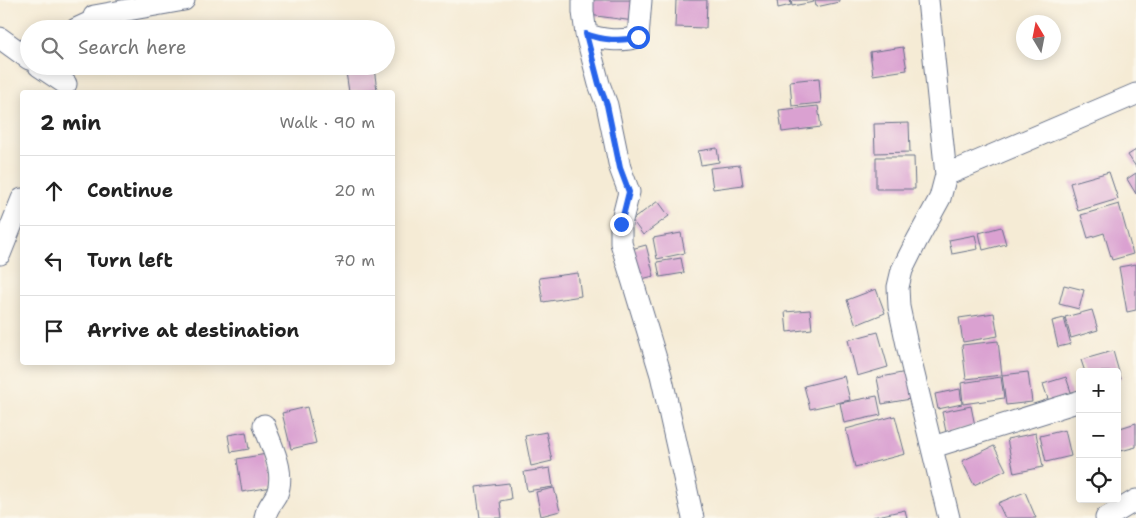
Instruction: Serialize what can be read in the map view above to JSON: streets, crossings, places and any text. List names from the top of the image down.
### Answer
{
  "north": "top",
  "page": {
    "search": "Search here",
    "heading": ["2 min", "Walk · 90 m"],
    "list": [
      ["Continue", "20 m"],
      ["Turn left", "70 m"],
      "Arrive at destination"
    ],
    "map_buttons": ["+", "−"]
  }
}
